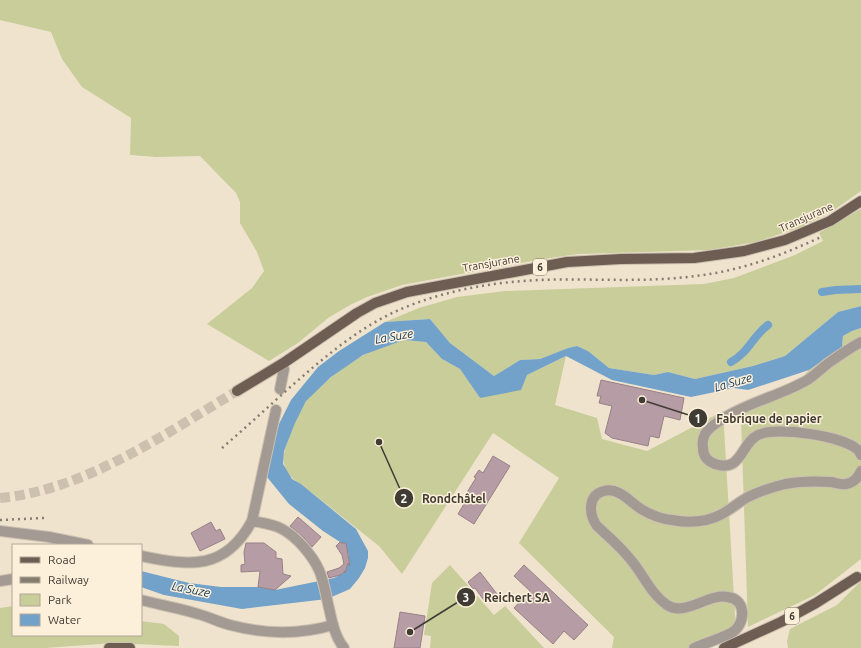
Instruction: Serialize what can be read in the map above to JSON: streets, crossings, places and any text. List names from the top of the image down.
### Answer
{
  "streets": {
    "main road": ["Transjurane", "6"]
  },
  "water": ["La Suze"],
  "places": ["Fabrique de papier", "Rondchâtel", "Reichert SA"],
  "legend": [
    "Road",
    "Railway",
    "Park",
    "Water"
  ]
}
